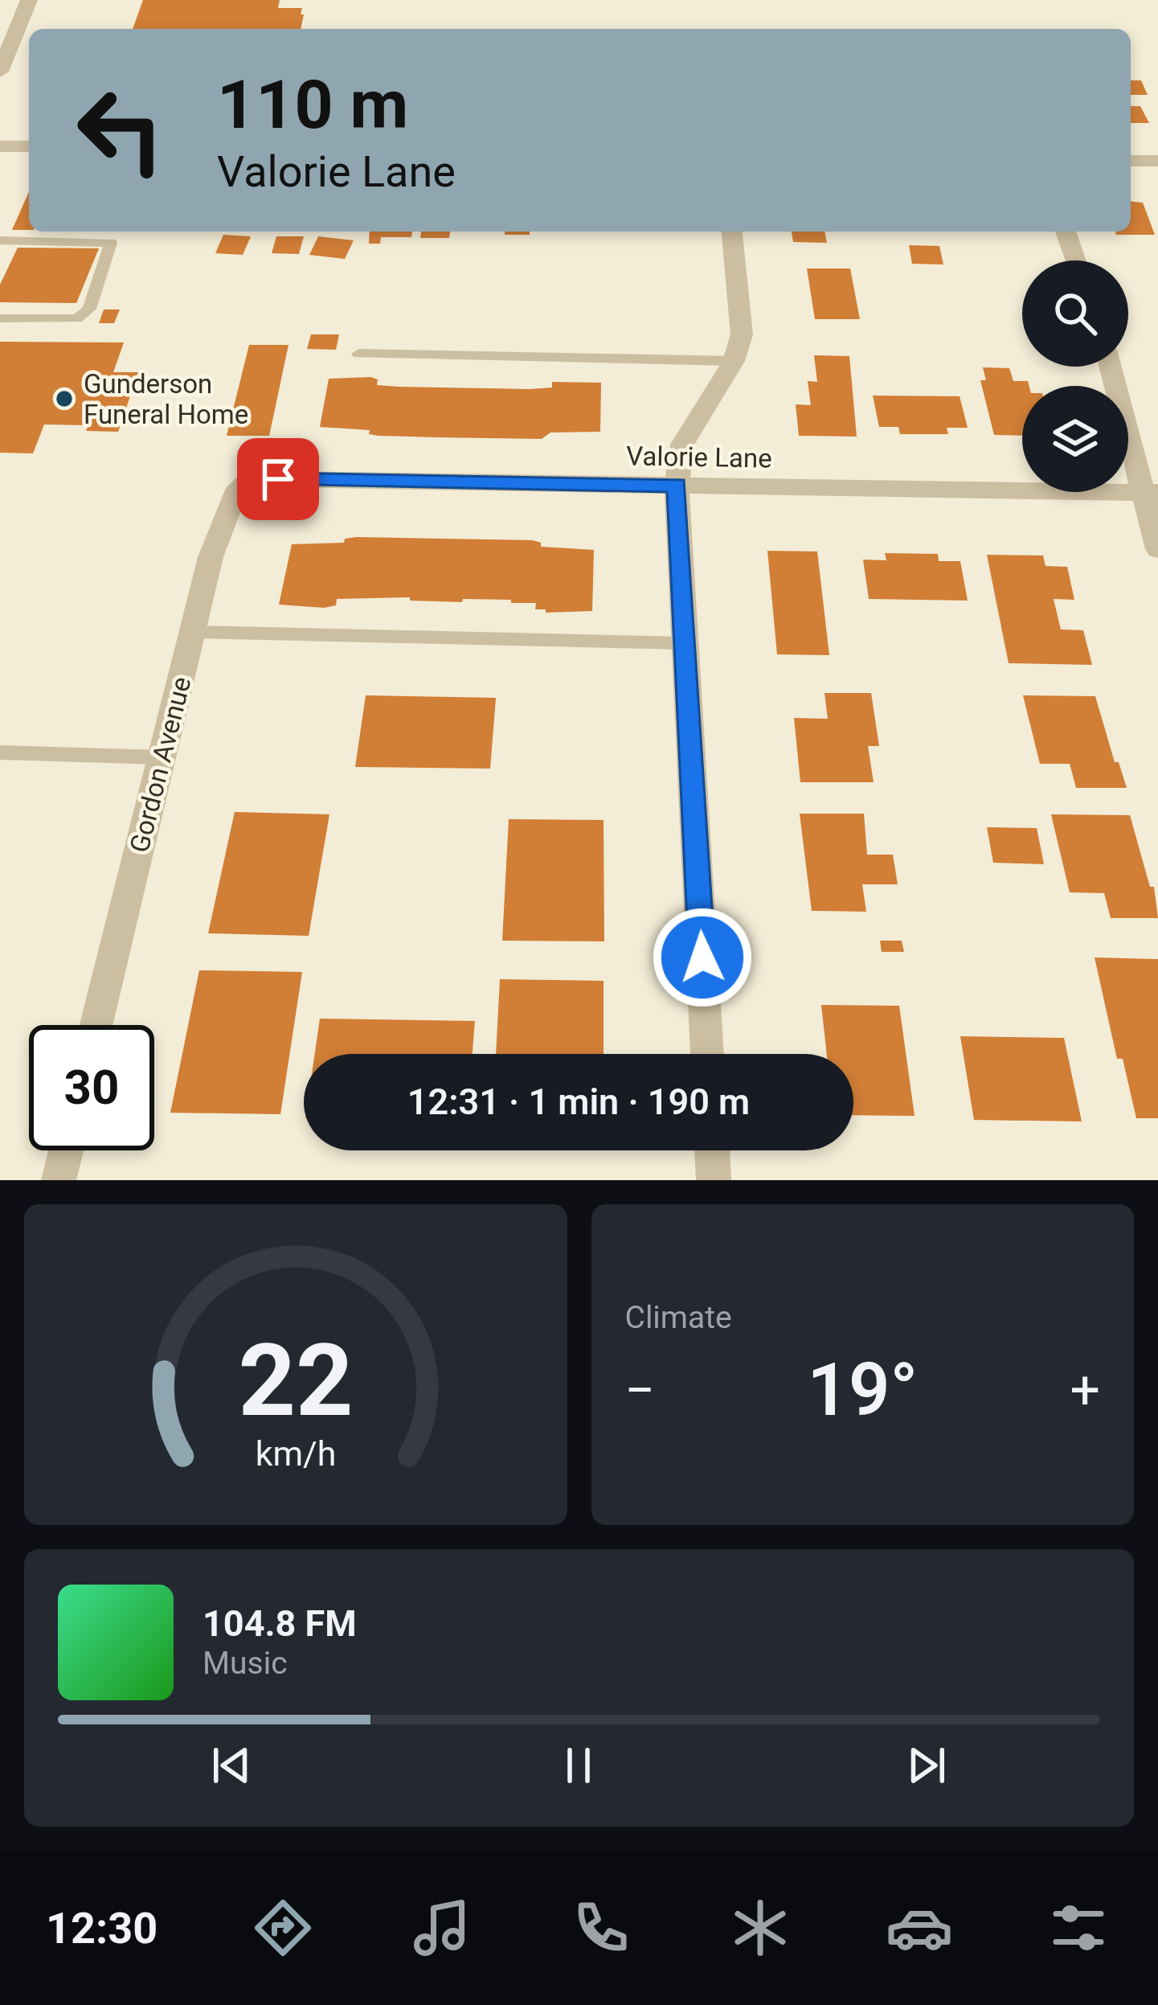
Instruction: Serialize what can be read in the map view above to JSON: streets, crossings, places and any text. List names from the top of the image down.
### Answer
{
  "streets": {
    "street": ["Valorie Lane", "Gordon Avenue"]
  },
  "crossings": [
    ["Valorie Lane", "Gordon Avenue"]
  ],
  "places": ["Gunderson Funeral Home"],
  "page": {
    "turn": ["110 m", "Valorie Lane"],
    "limit": "30",
    "trip": "12:31 · 1 min · 190 m",
    "tile": "Climate",
    "heat": ["−", "19°", "+"],
    "song": ["104.8 FM", "Music"],
    "tabs": "12:30",
    "gauge": ["22", "km/h"]
  }
}
